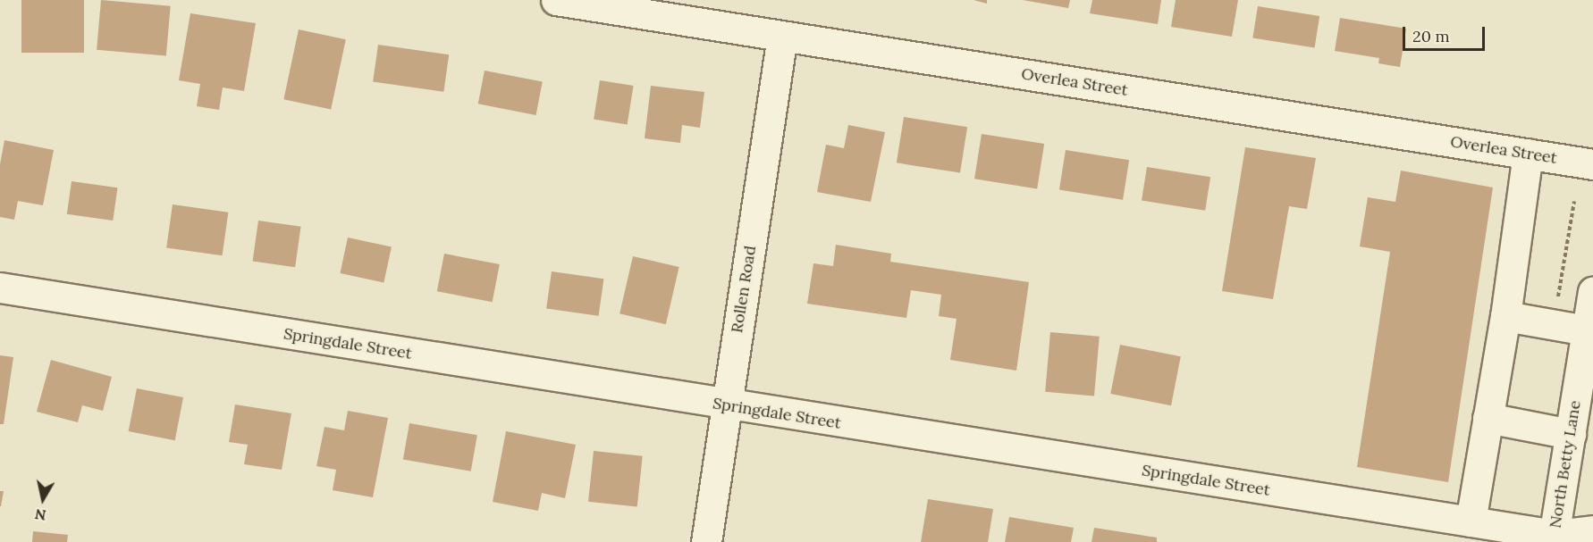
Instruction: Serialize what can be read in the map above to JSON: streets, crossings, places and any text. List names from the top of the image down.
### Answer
{
  "streets": {
    "street": [
      "Overlea Street",
      "Rollen Road",
      "Springdale Street",
      "North Betty Lane"
    ]
  },
  "crossings": [
    ["Overlea Street", "Rollen Road"],
    ["Rollen Road", "Springdale Street"],
    ["Springdale Street", "North Betty Lane"]
  ],
  "scale_bar": "20 m",
  "north": "bottom"
}
